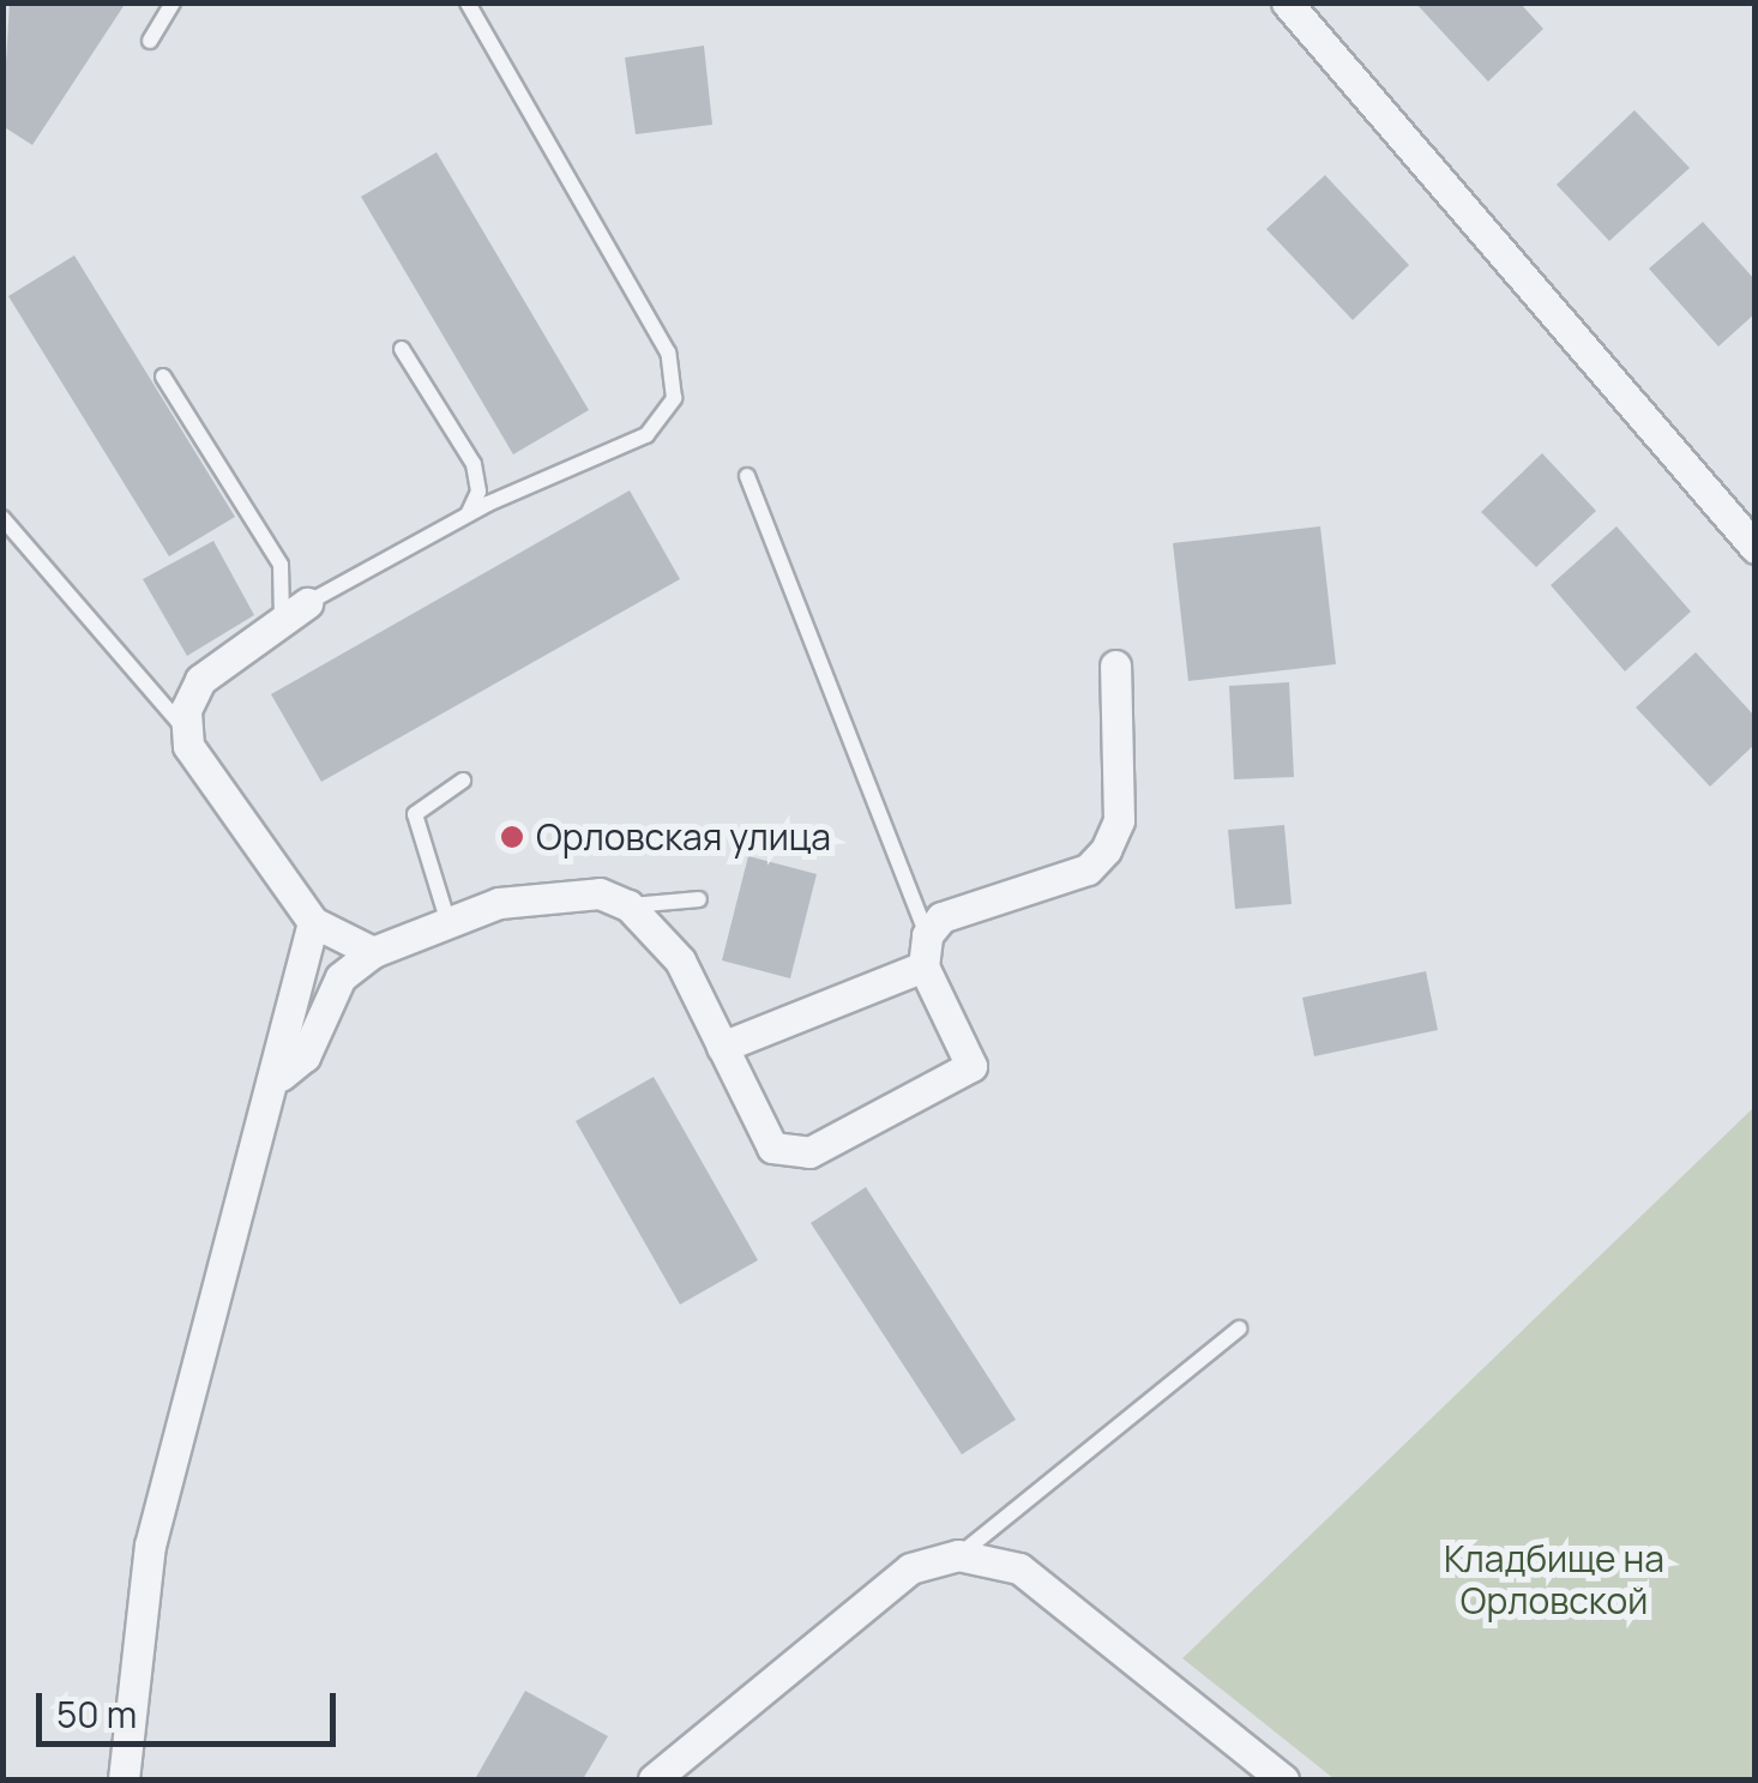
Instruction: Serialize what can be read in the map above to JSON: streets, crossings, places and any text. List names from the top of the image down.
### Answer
{
  "parks": ["Кладбище на Орловской"],
  "places": ["Орловская улица"],
  "scale_bar": "50 m"
}
